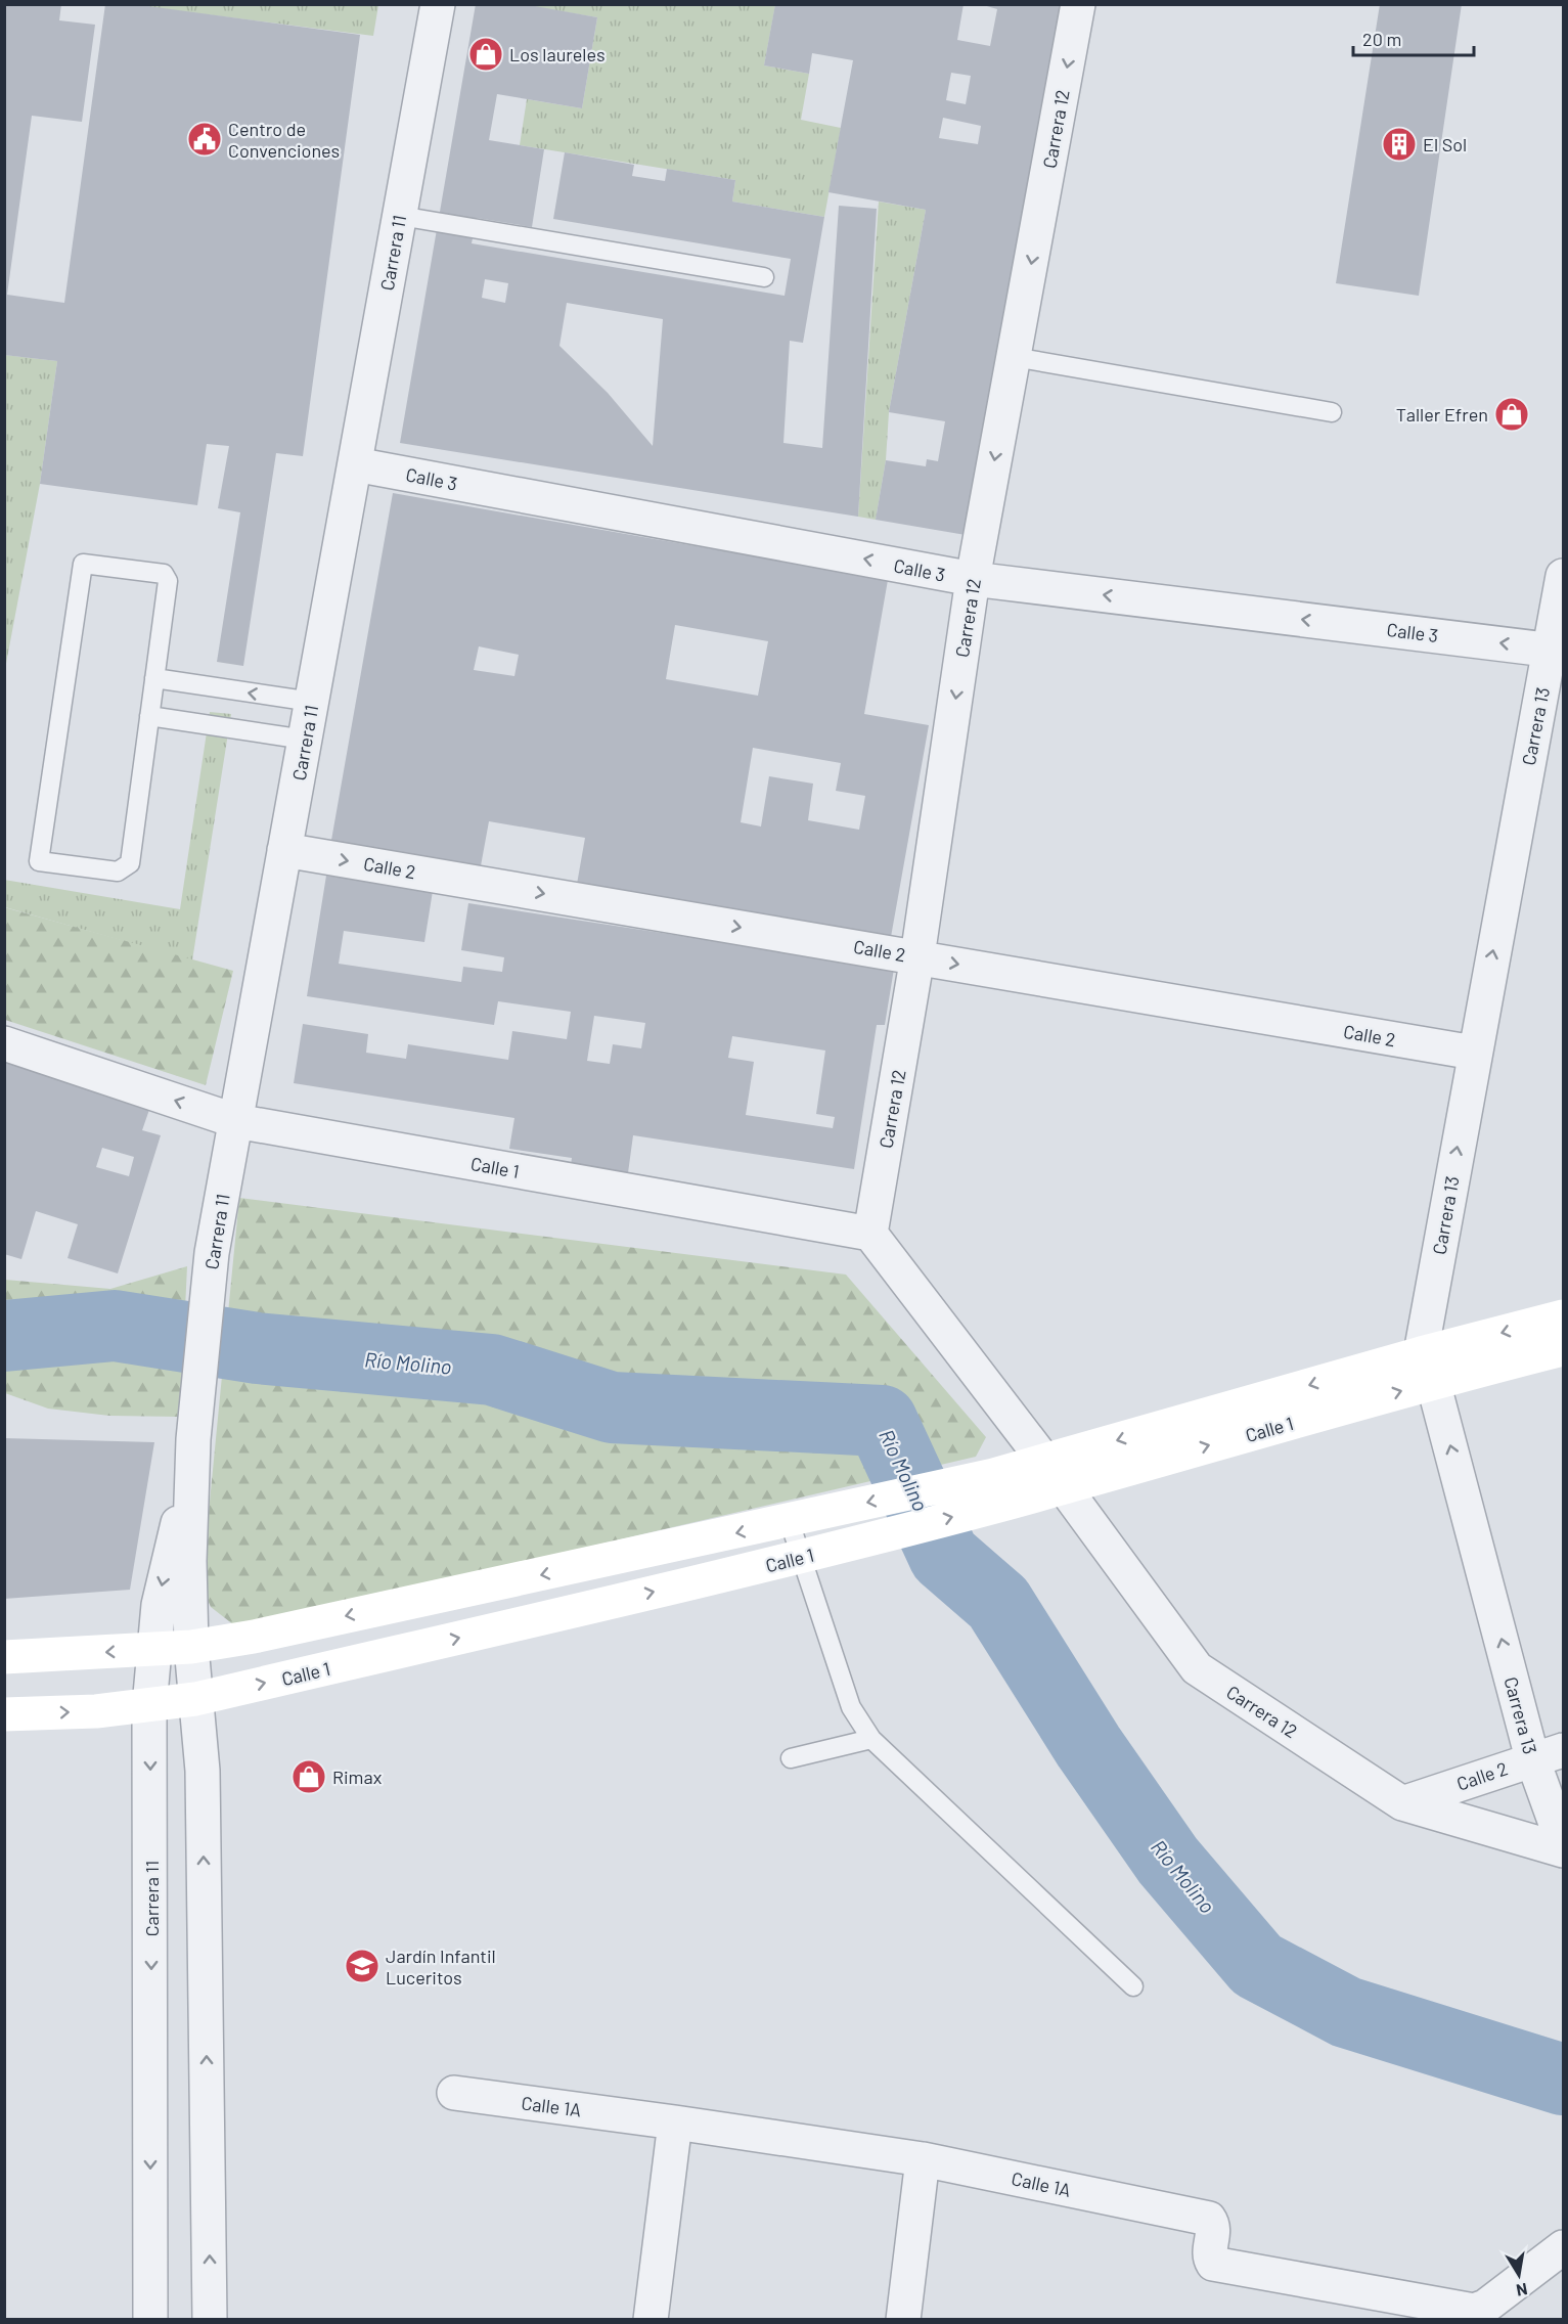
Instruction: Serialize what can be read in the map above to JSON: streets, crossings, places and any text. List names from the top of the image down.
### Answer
{
  "streets": {
    "main road": ["Calle 1"],
    "street": [
      "Carrera 12",
      "Carrera 11",
      "Calle 3",
      "Carrera 13",
      "Calle 2",
      "Calle 1A"
    ]
  },
  "crossings": [
    ["Carrera 12", "Calle 3"],
    ["Carrera 12", "Calle 2"],
    ["Carrera 12", "Calle 1"],
    ["Carrera 11", "Calle 3"],
    ["Carrera 11", "Calle 2"],
    ["Carrera 11", "Calle 1"],
    ["Calle 3", "Carrera 13"],
    ["Carrera 13", "Calle 2"],
    ["Carrera 13", "Calle 1"]
  ],
  "one_way": [
    "Carrera 12",
    "Calle 3",
    "Carrera 13",
    "Calle 2"
  ],
  "water": ["Río Molino"],
  "places": {
    "shop": ["Los laureles", "Taller Efren", "Rimax"],
    "public building": ["Centro de Convenciones"],
    "building": ["El Sol"],
    "school or university": ["Jardín Infantil Luceritos"]
  },
  "scale_bar": "20 m",
  "north": "bottom"
}
